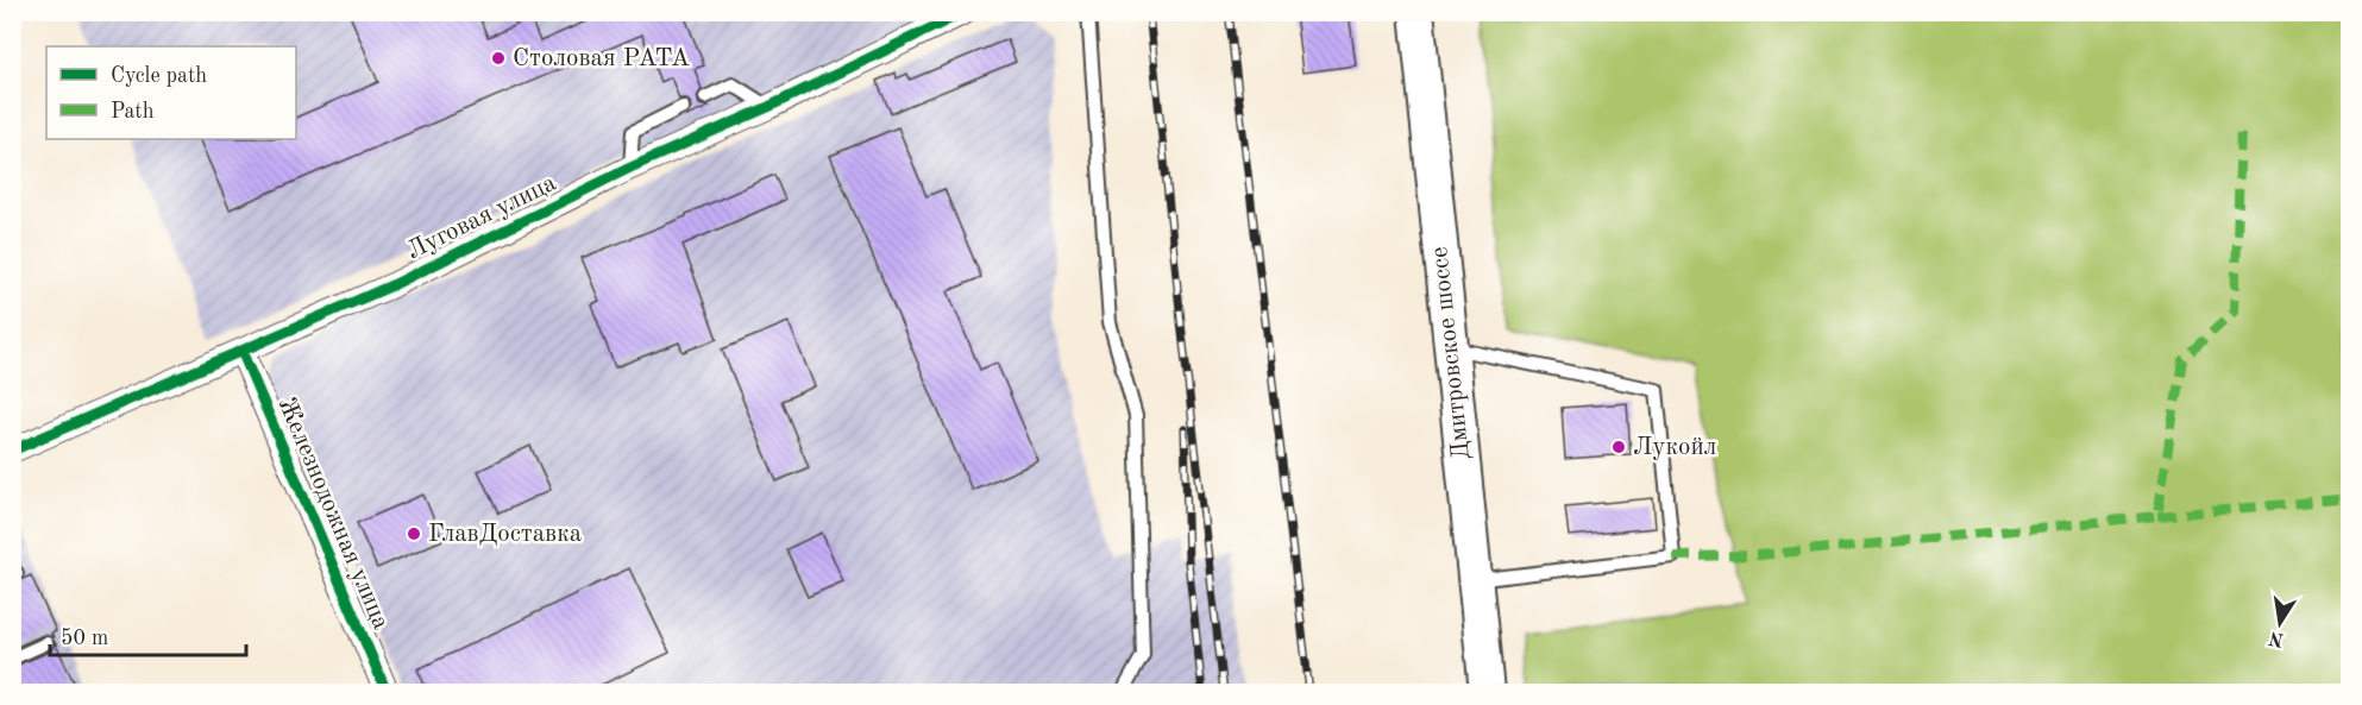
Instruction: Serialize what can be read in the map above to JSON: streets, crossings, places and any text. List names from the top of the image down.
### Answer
{
  "streets": {
    "main road": ["Дмитровское шоссе"],
    "street": ["Луговая улица", "Железнодожная улица"]
  },
  "crossings": [
    ["Луговая улица", "Железнодожная улица"]
  ],
  "places": ["Столовая РАТА", "Лукойл", "ГлавДоставка"],
  "legend": ["Cycle path", "Path"],
  "scale_bar": "50 m",
  "north": "bottom"
}
